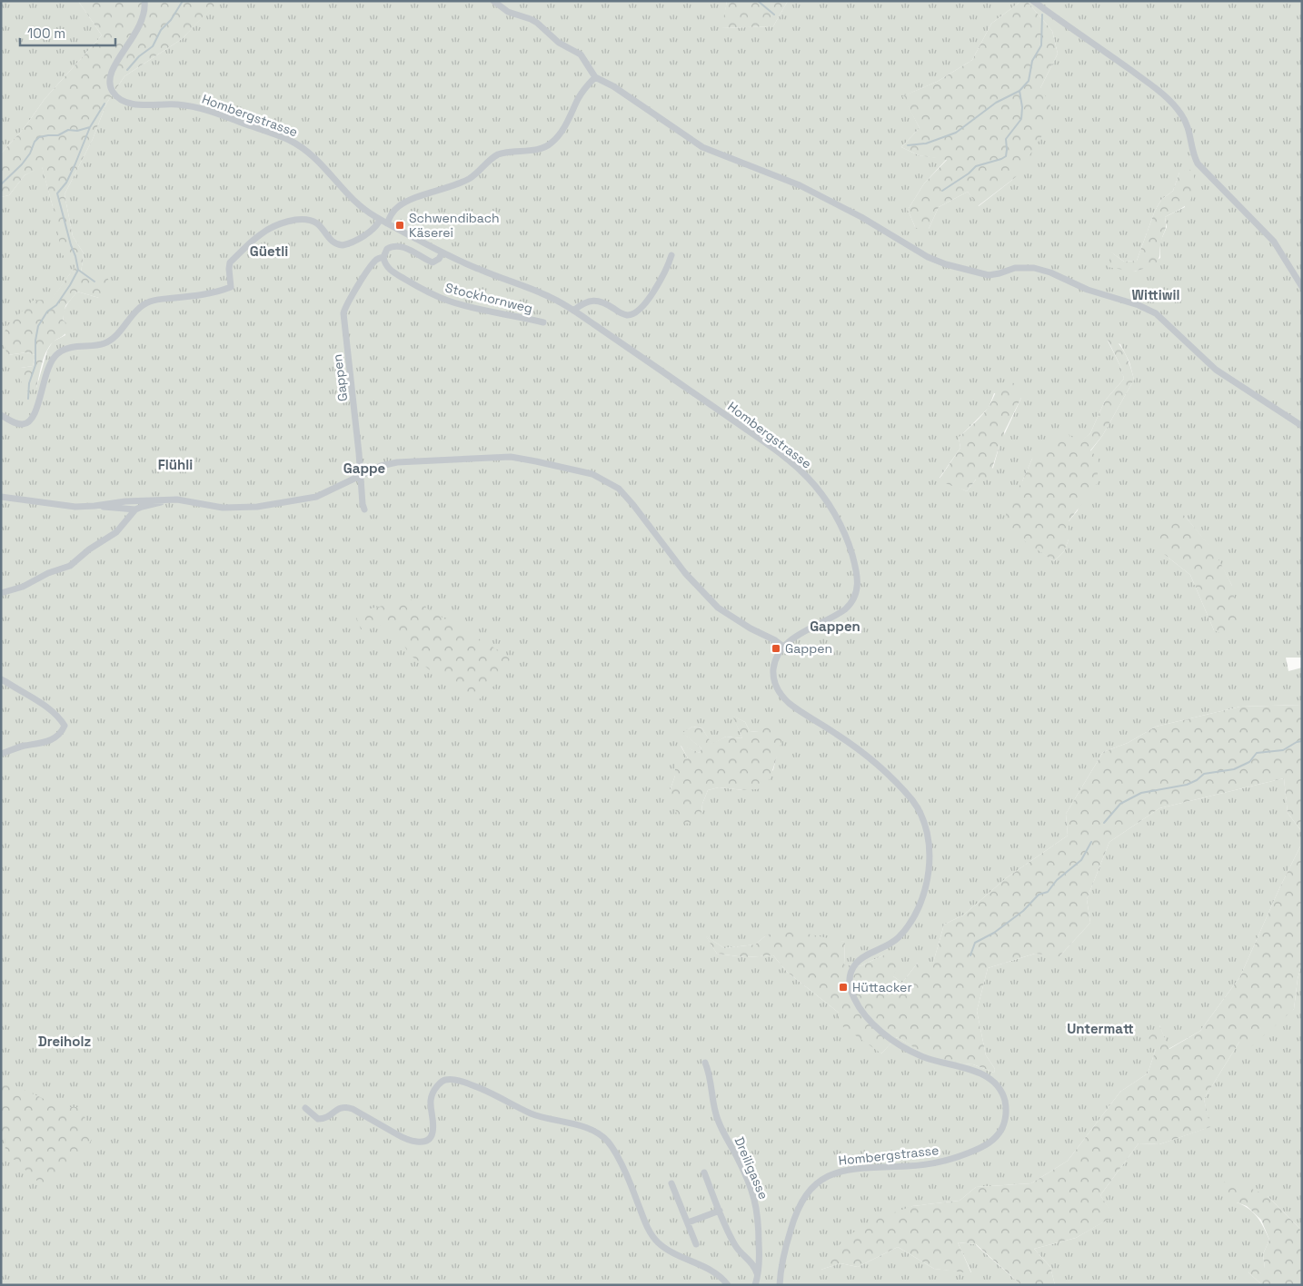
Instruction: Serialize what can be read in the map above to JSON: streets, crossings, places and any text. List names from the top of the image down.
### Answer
{
  "streets": {
    "street": [
      "Hombergstrasse",
      "Stockhornweg",
      "Gappen",
      "Dreiligasse"
    ]
  },
  "crossings": [
    ["Stockhornweg", "Gappen"]
  ],
  "districts": [
    "Güetli",
    "Wittiwil",
    "Flühli",
    "Gappe",
    "Gappen",
    "Untermatt",
    "Dreiholz"
  ],
  "places": {
    "transit": ["Schwendibach Käserei", "Gappen", "Hüttacker"]
  },
  "scale_bar": "100 m"
}
